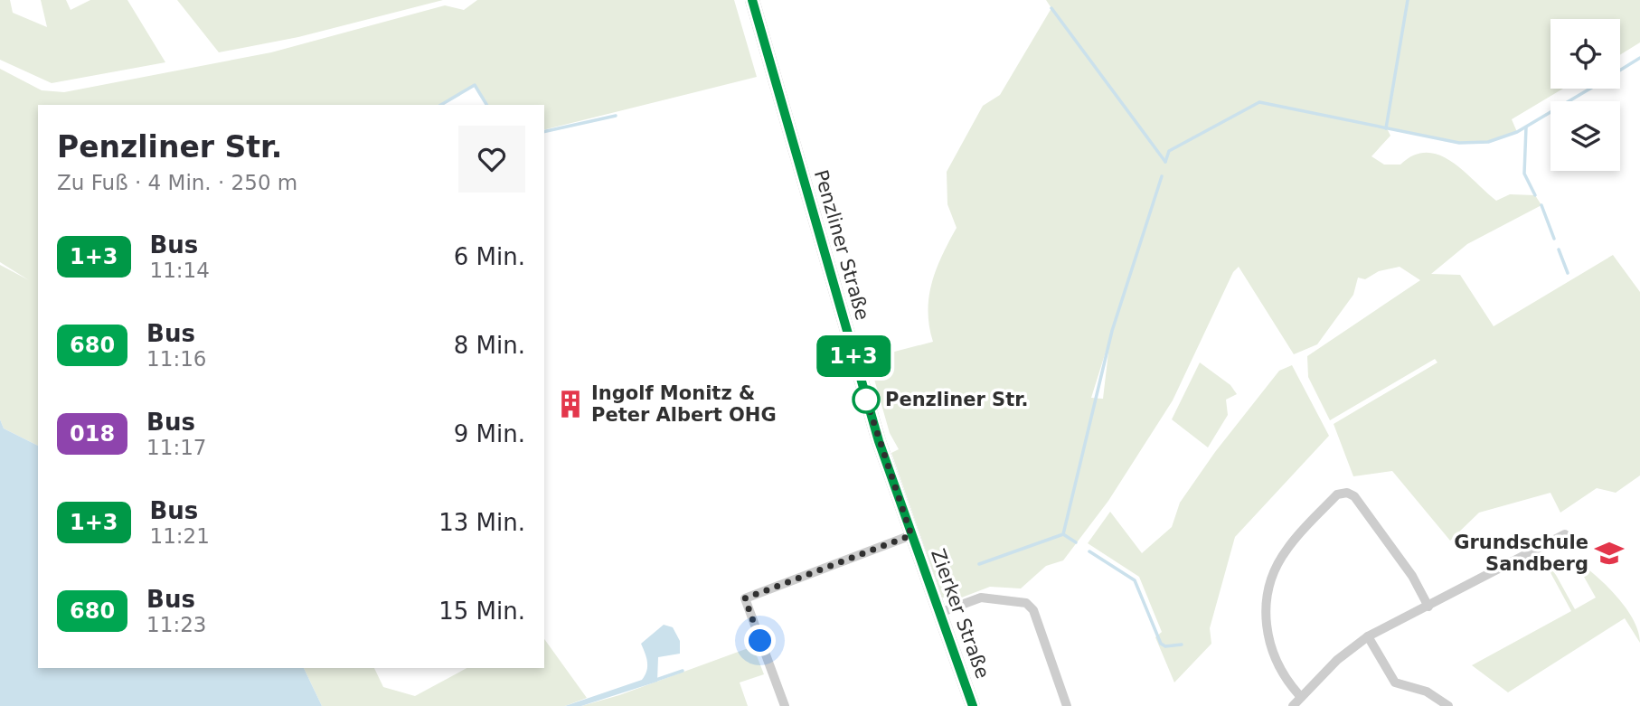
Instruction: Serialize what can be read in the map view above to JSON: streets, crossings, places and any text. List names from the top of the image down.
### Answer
{
  "streets": {
    "main road": ["Penzliner Straße", "Zierker Straße"]
  },
  "crossings": [
    ["Penzliner Straße", "Zierker Straße"]
  ],
  "places": {
    "other": ["Penzliner Str."],
    "building": ["Ingolf Monitz & Peter Albert OHG"],
    "school or university": ["Grundschule Sandberg"]
  },
  "lines": ["bus line 1+3"],
  "page": {
    "on_map": "1+3",
    "heading": ["Penzliner Str.", "Zu Fuß · 4 Min. · 250 m"],
    "list": [
      {
        "mark": "1+3",
        "name": "Bus",
        "note": "11:14",
        "value": "6 Min."
      },
      {
        "mark": "680",
        "name": "Bus",
        "note": "11:16",
        "value": "8 Min."
      },
      {
        "mark": "018",
        "name": "Bus",
        "note": "11:17",
        "value": "9 Min."
      },
      {
        "mark": "1+3",
        "name": "Bus",
        "note": "11:21",
        "value": "13 Min."
      },
      {
        "mark": "680",
        "name": "Bus",
        "note": "11:23",
        "value": "15 Min."
      }
    ]
  }
}
